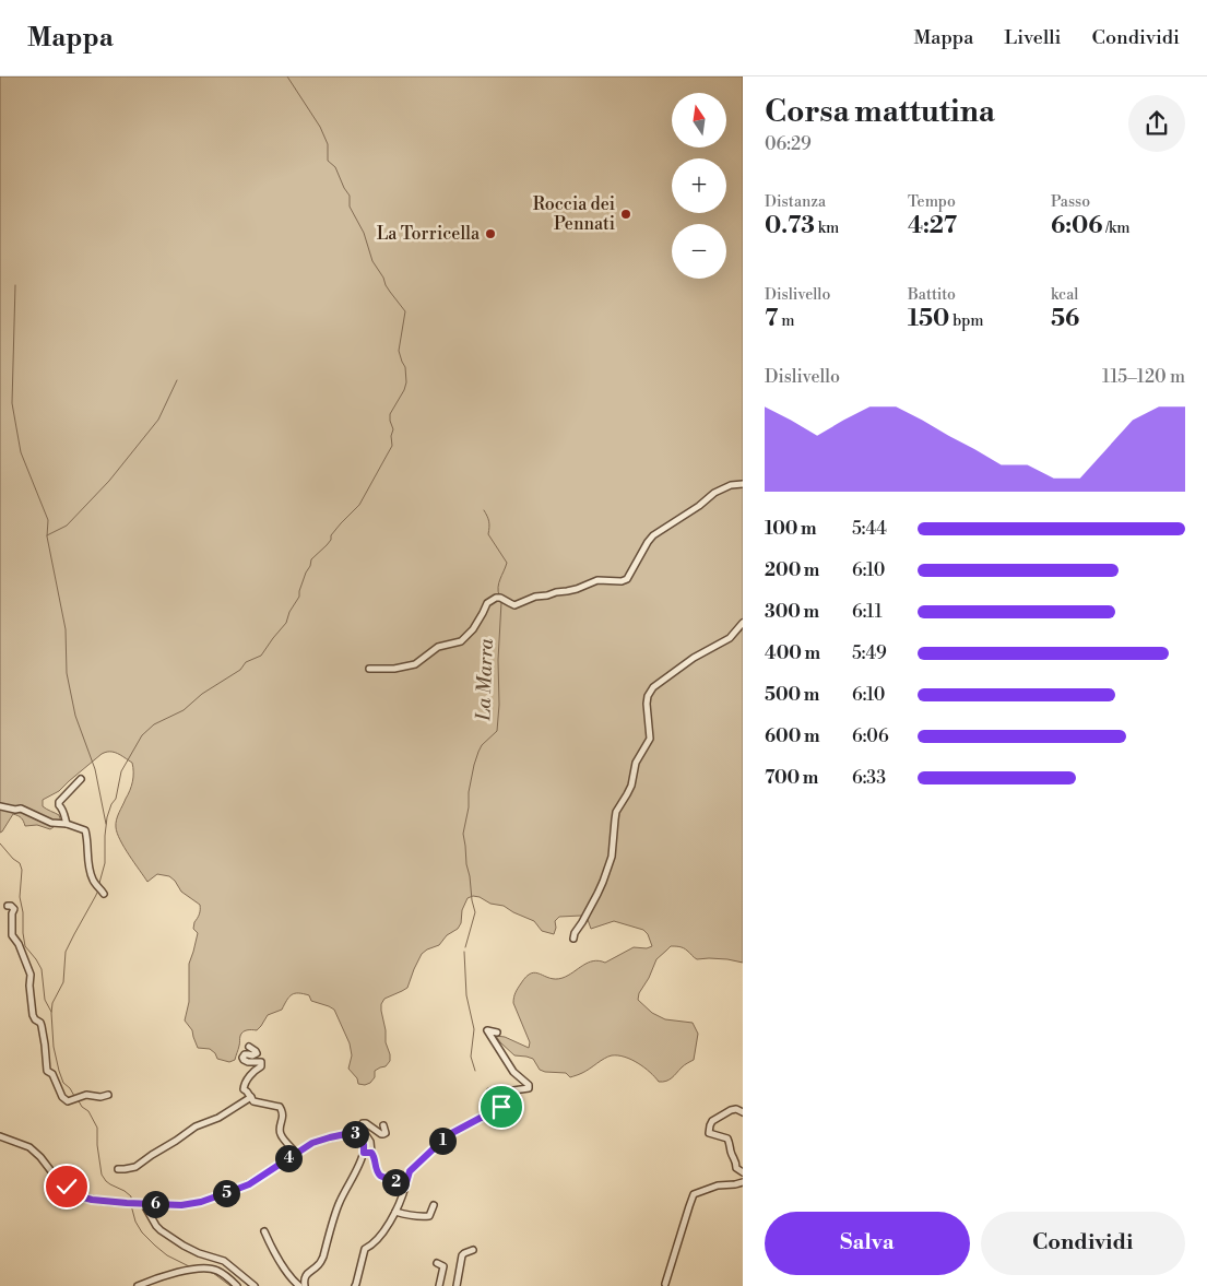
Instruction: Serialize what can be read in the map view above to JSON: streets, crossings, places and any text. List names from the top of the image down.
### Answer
{
  "water": ["La Marra"],
  "places": ["Roccia dei Pennati", "La Torricella"],
  "north": "top",
  "page": {
    "header": "Mappa",
    "nav": ["Mappa", "Livelli", "Condividi"],
    "heading": ["Corsa mattutina", "06:29"],
    "map_buttons": ["+", "−"],
    "stats": [
      ["Distanza", "0.73 km"],
      ["Tempo", "4:27"],
      ["Passo", "6:06 /km"],
      ["Dislivello", "7 m"],
      ["Battito", "150 bpm"],
      ["kcal", "56"]
    ],
    "chart": ["Dislivello", "115–120 m"],
    "list": [
      {
        "name": "100 m",
        "note": "5:44"
      },
      {
        "name": "200 m",
        "note": "6:10"
      },
      {
        "name": "300 m",
        "note": "6:11"
      },
      {
        "name": "400 m",
        "note": "5:49"
      },
      {
        "name": "500 m",
        "note": "6:10"
      },
      {
        "name": "600 m",
        "note": "6:06"
      },
      {
        "name": "700 m",
        "note": "6:33"
      }
    ],
    "pins": [
      "3",
      "1",
      "4",
      "2",
      "5",
      "6"
    ],
    "buttons": ["Salva", "Condividi"]
  }
}
